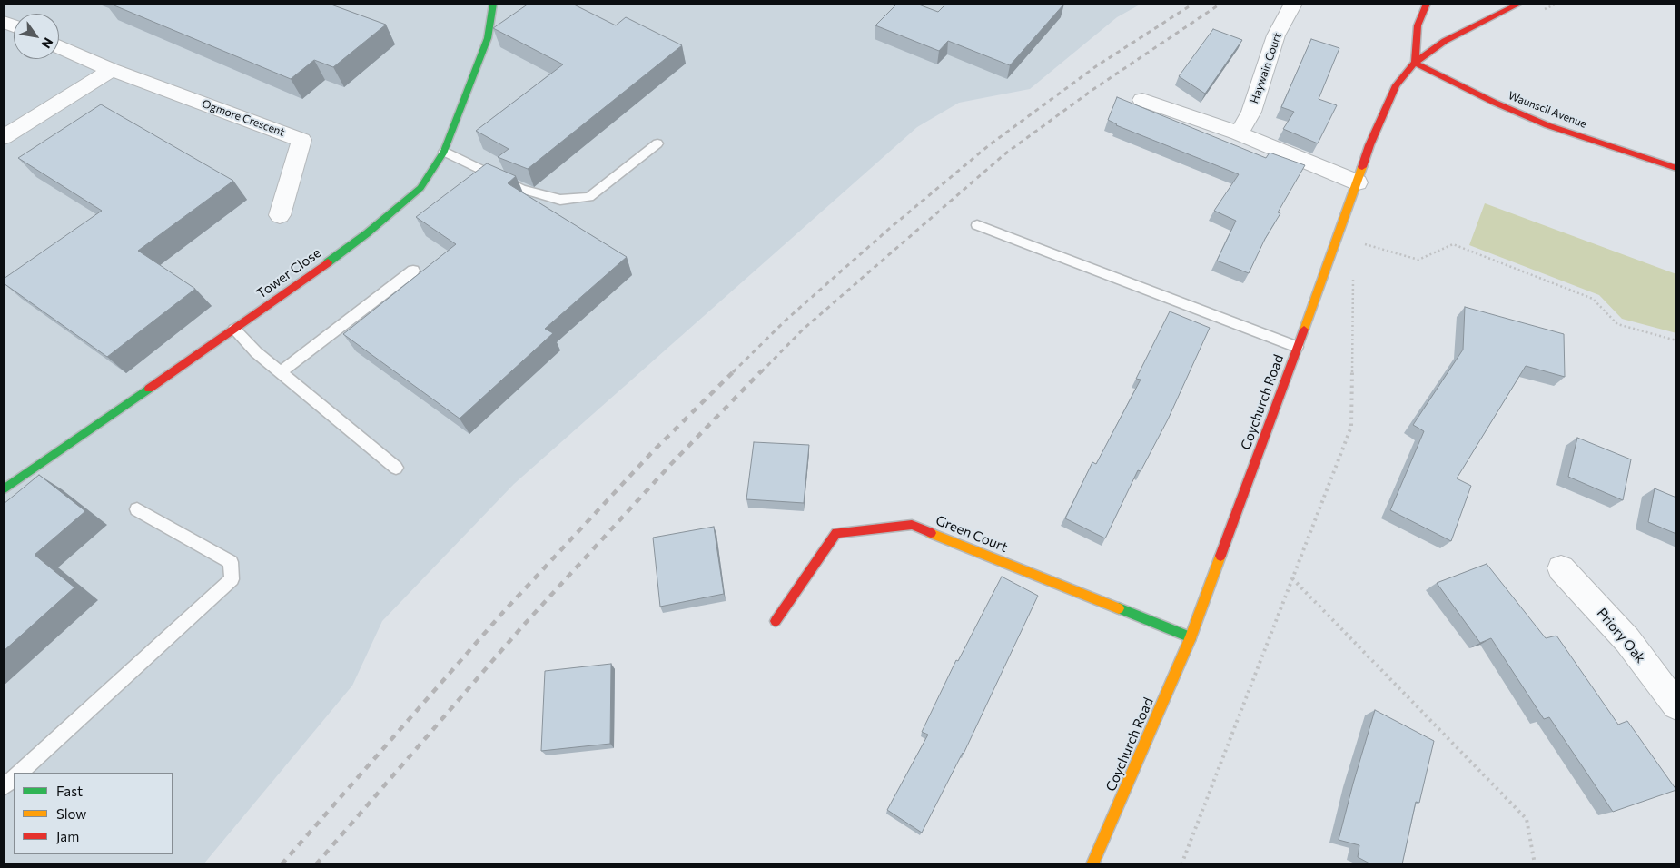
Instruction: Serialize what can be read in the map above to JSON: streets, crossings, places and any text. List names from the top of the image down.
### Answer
{
  "streets": {
    "street": [
      "Haywain Court",
      "Waunscil Avenue",
      "Ogmore Crescent",
      "Tower Close",
      "Coychurch Road",
      "Green Court",
      "Priory Oak"
    ]
  },
  "crossings": [
    ["Waunscil Avenue", "Coychurch Road"],
    ["Coychurch Road", "Green Court"]
  ],
  "legend": ["Fast", "Slow", "Jam"],
  "north": "bottom right"
}
